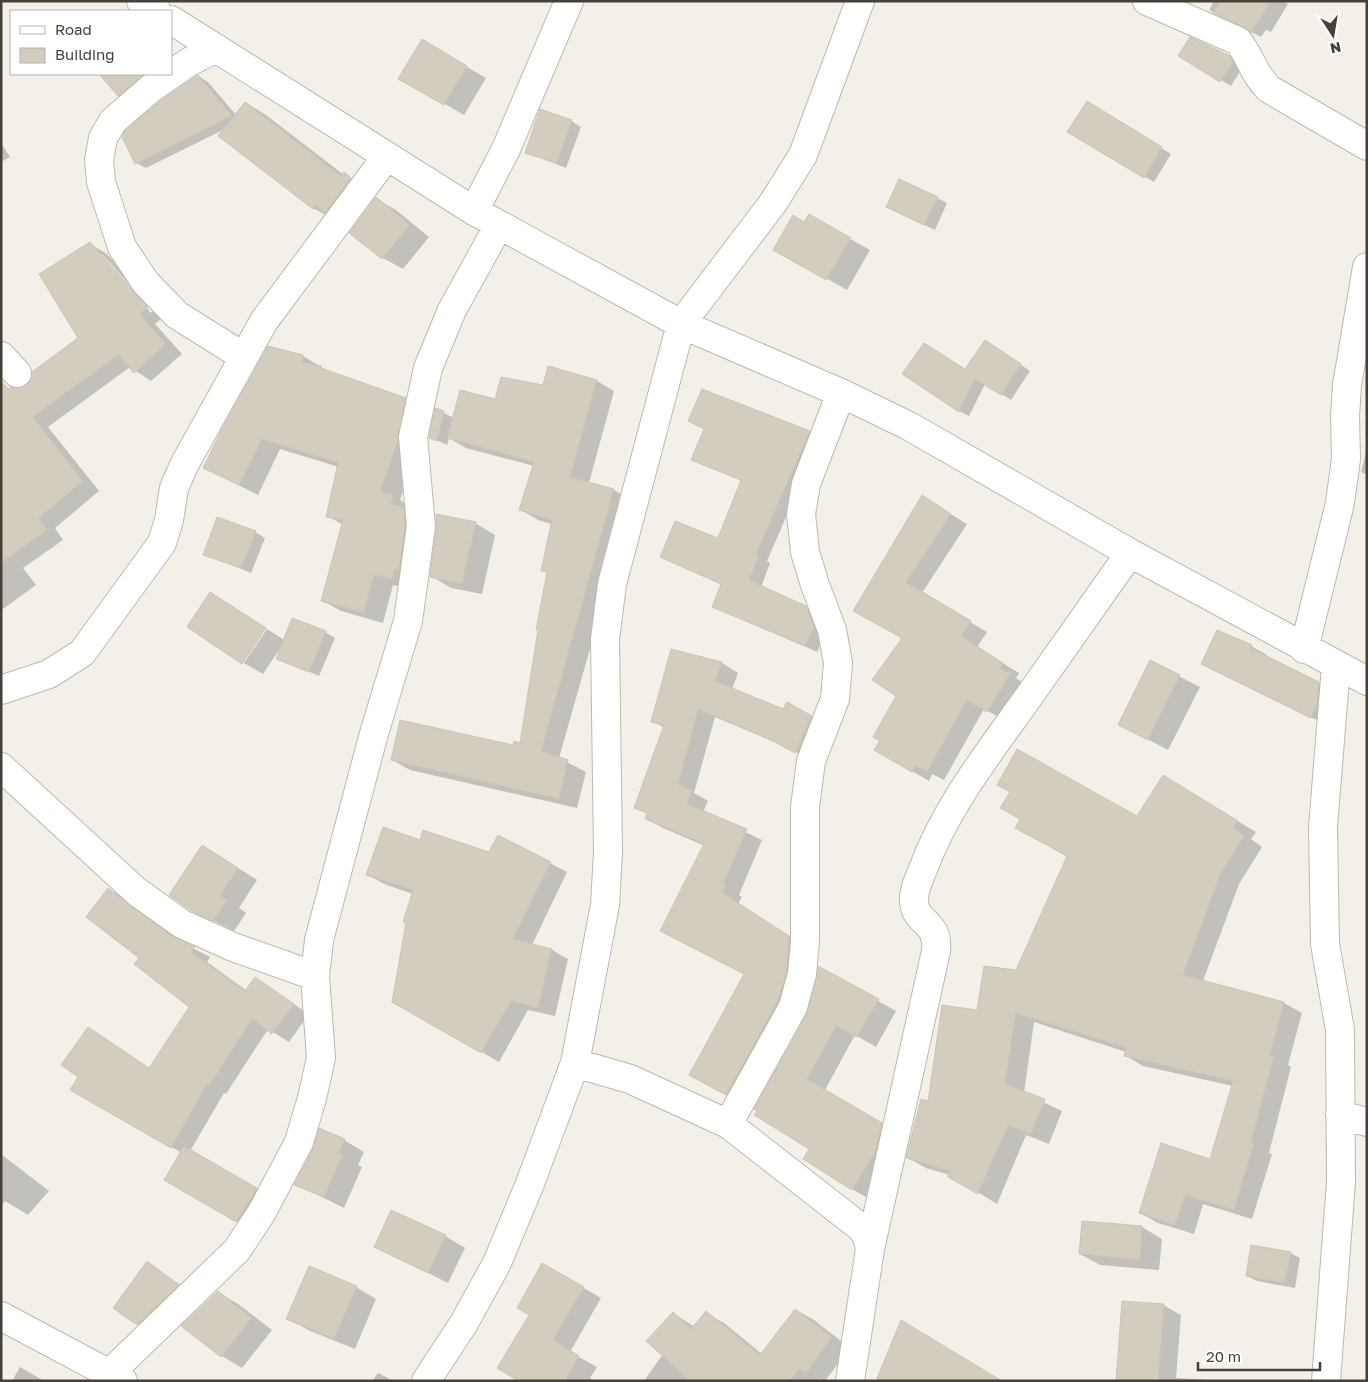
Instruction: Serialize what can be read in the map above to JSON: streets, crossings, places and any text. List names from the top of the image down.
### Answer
{
  "legend": ["Road", "Building"],
  "scale_bar": "20 m",
  "north": "bottom"
}
